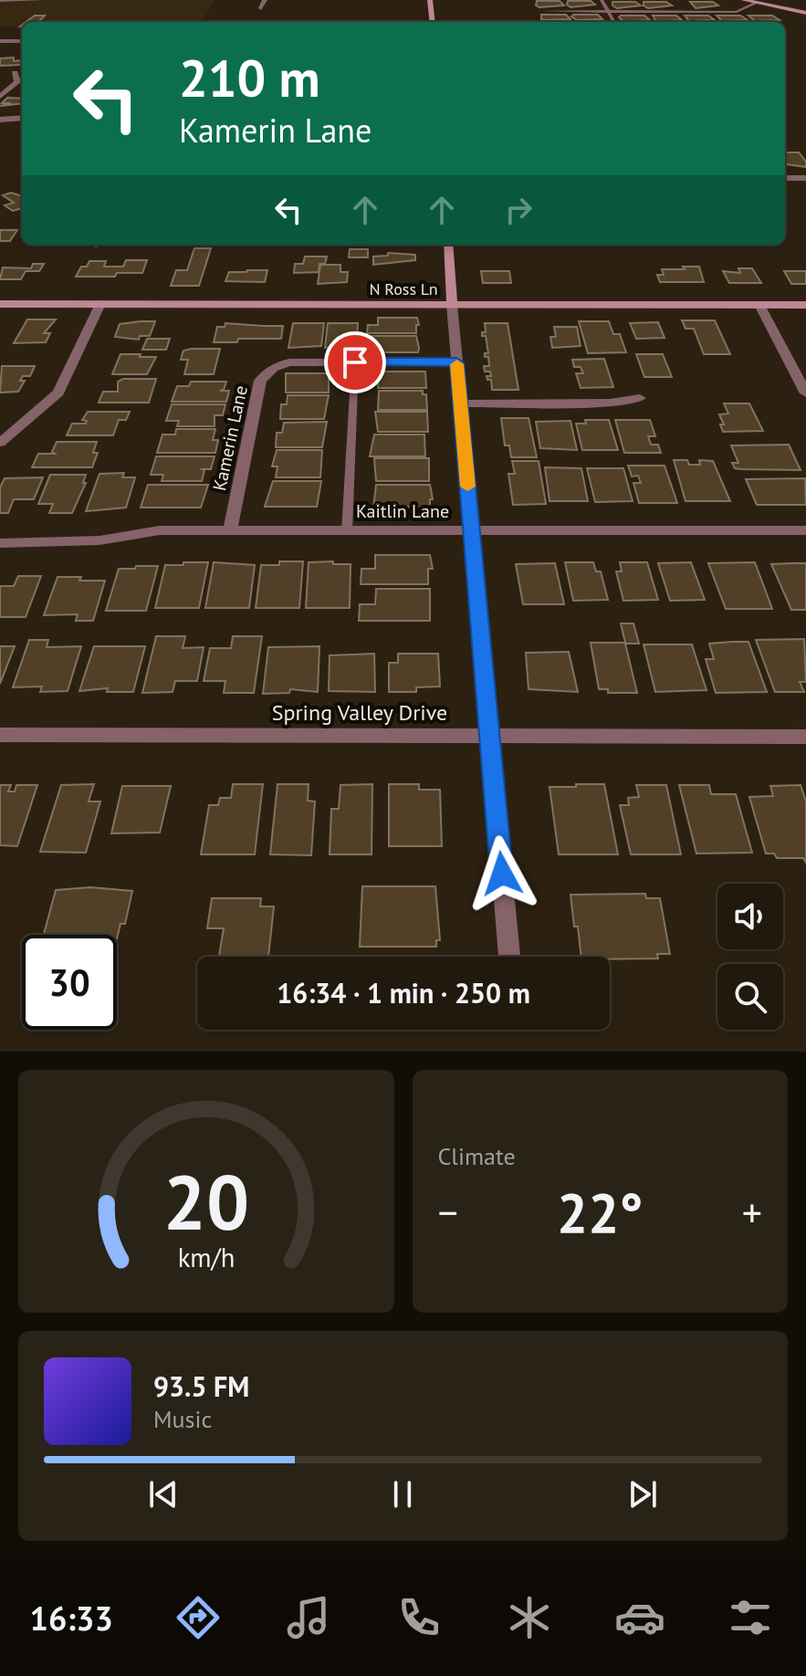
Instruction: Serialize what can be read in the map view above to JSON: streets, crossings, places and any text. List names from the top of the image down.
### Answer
{
  "streets": {
    "main road": ["N Ross Ln"],
    "street": ["Kamerin Lane", "Kaitlin Lane", "Spring Valley Drive"]
  },
  "crossings": [
    ["Kamerin Lane", "Kaitlin Lane"]
  ],
  "page": {
    "turn": ["210 m", "Kamerin Lane"],
    "limit": "30",
    "trip": "16:34 · 1 min · 250 m",
    "tile": "Climate",
    "heat": ["−", "22°", "+"],
    "song": ["93.5 FM", "Music"],
    "tabs": "16:33",
    "gauge": ["20", "km/h"]
  }
}
